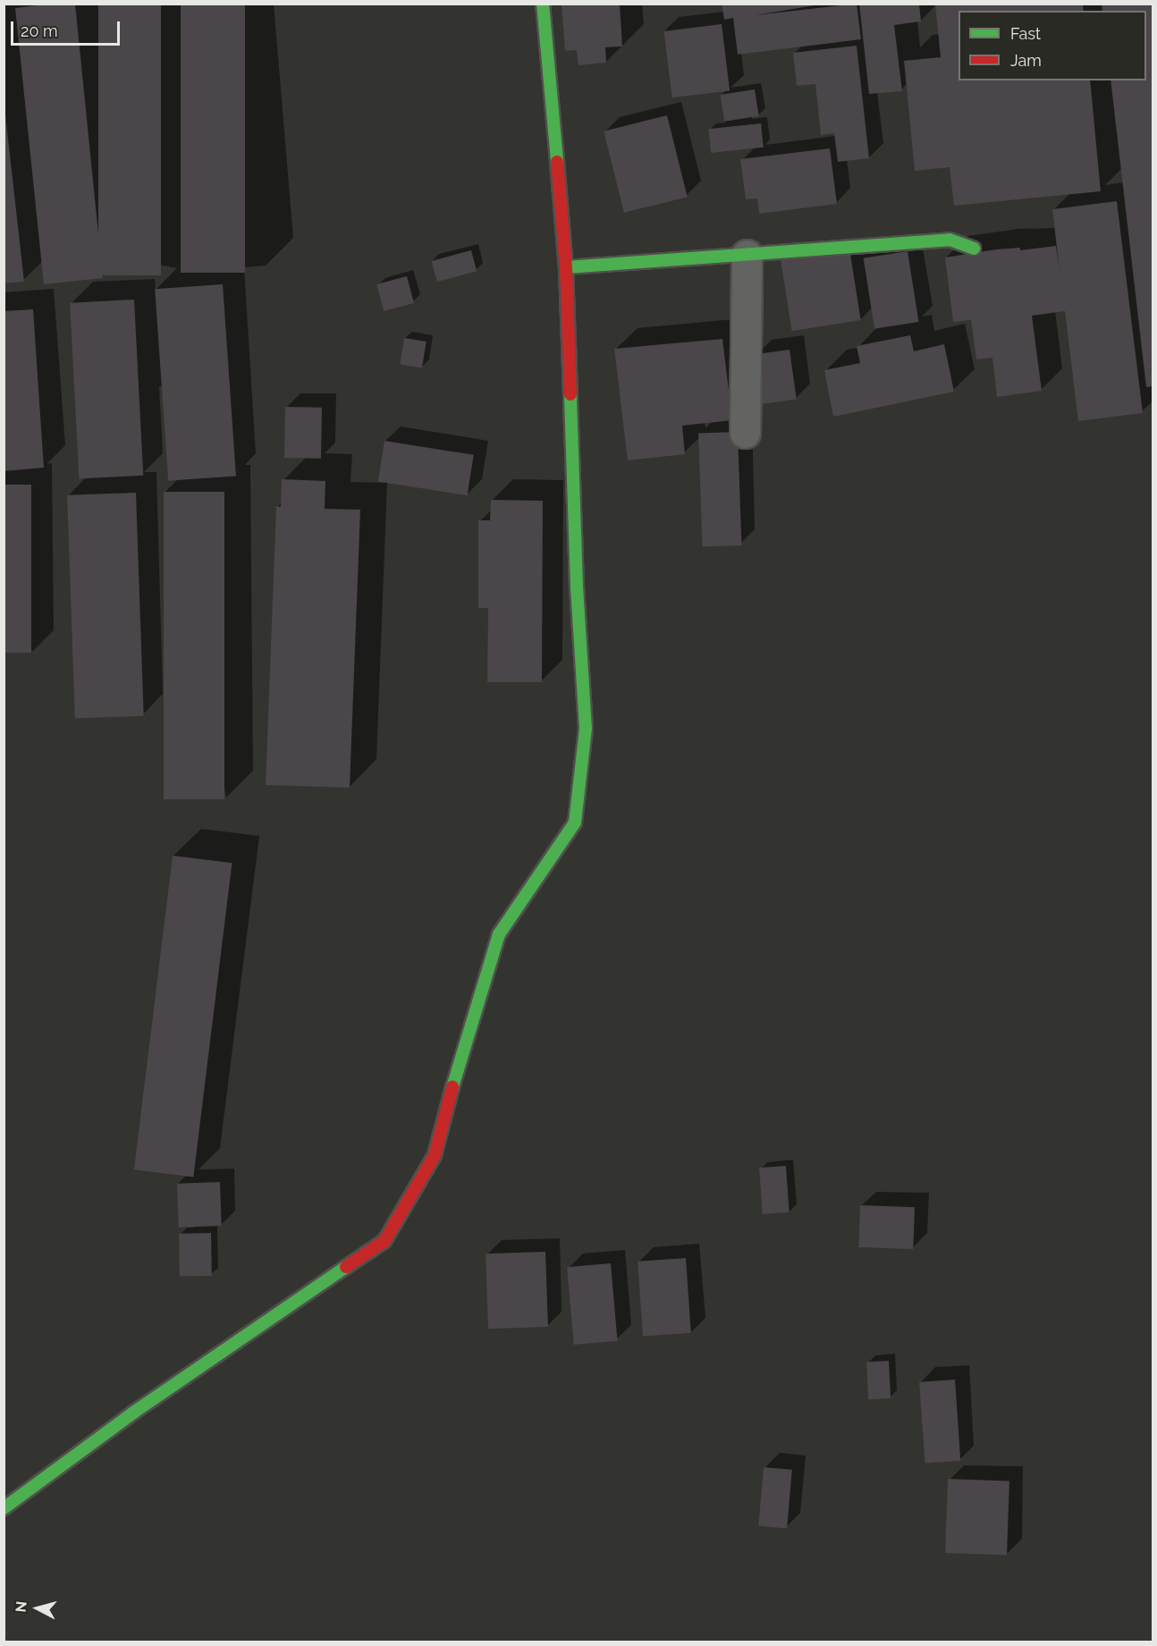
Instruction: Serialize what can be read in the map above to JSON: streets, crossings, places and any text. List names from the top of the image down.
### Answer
{
  "legend": ["Fast", "Jam"],
  "scale_bar": "20 m",
  "north": "left"
}
